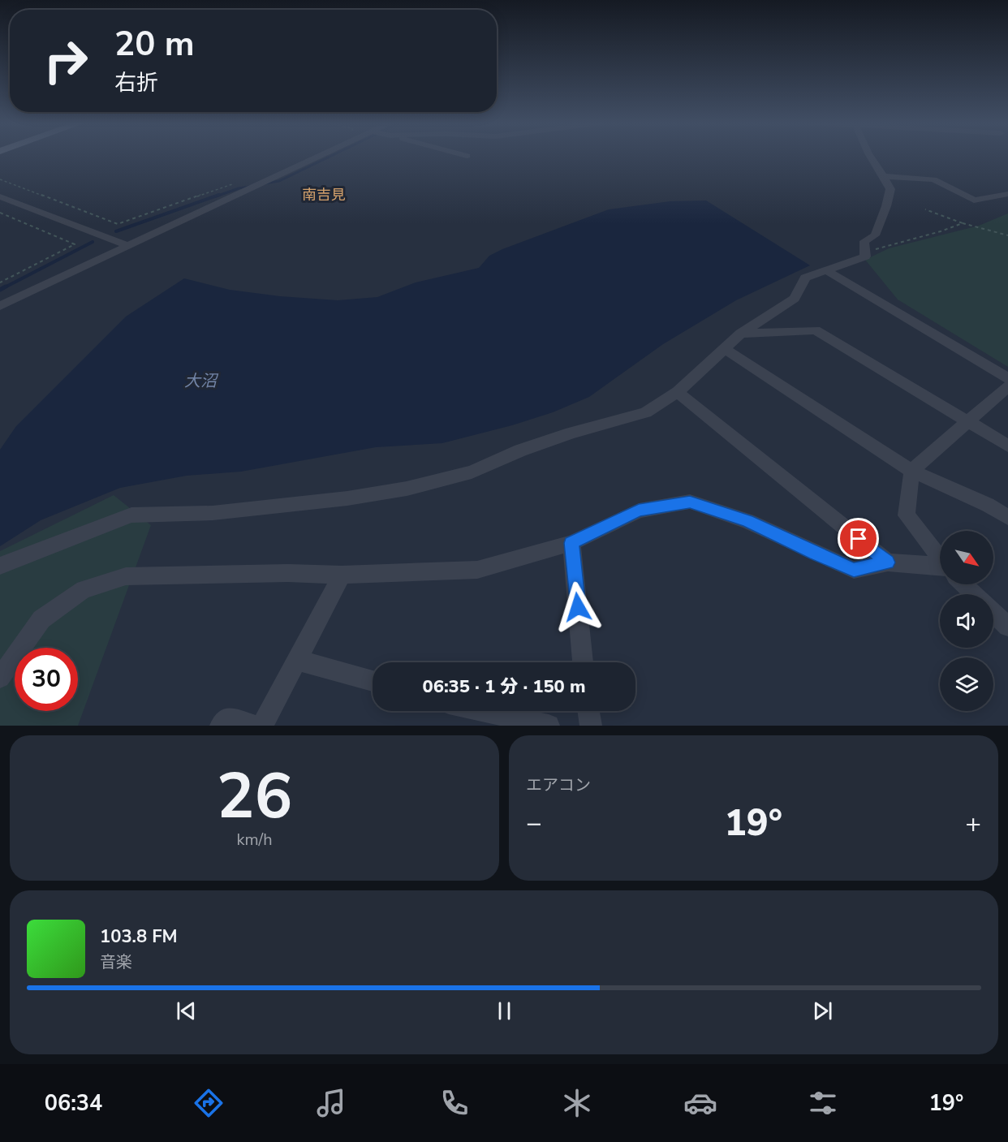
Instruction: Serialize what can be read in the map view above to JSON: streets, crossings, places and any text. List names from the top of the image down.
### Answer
{
  "districts": ["南吉見"],
  "water": ["大沼"],
  "north": "bottom right",
  "page": {
    "turn": ["20 m", "右折"],
    "limit": "30",
    "trip": "06:35 · 1 分 · 150 m",
    "tile": [
      ["26", "km/h"],
      "エアコン"
    ],
    "heat": ["−", "19°", "+"],
    "song": ["103.8 FM", "音楽"],
    "tabs": ["06:34", "19°"]
  }
}
